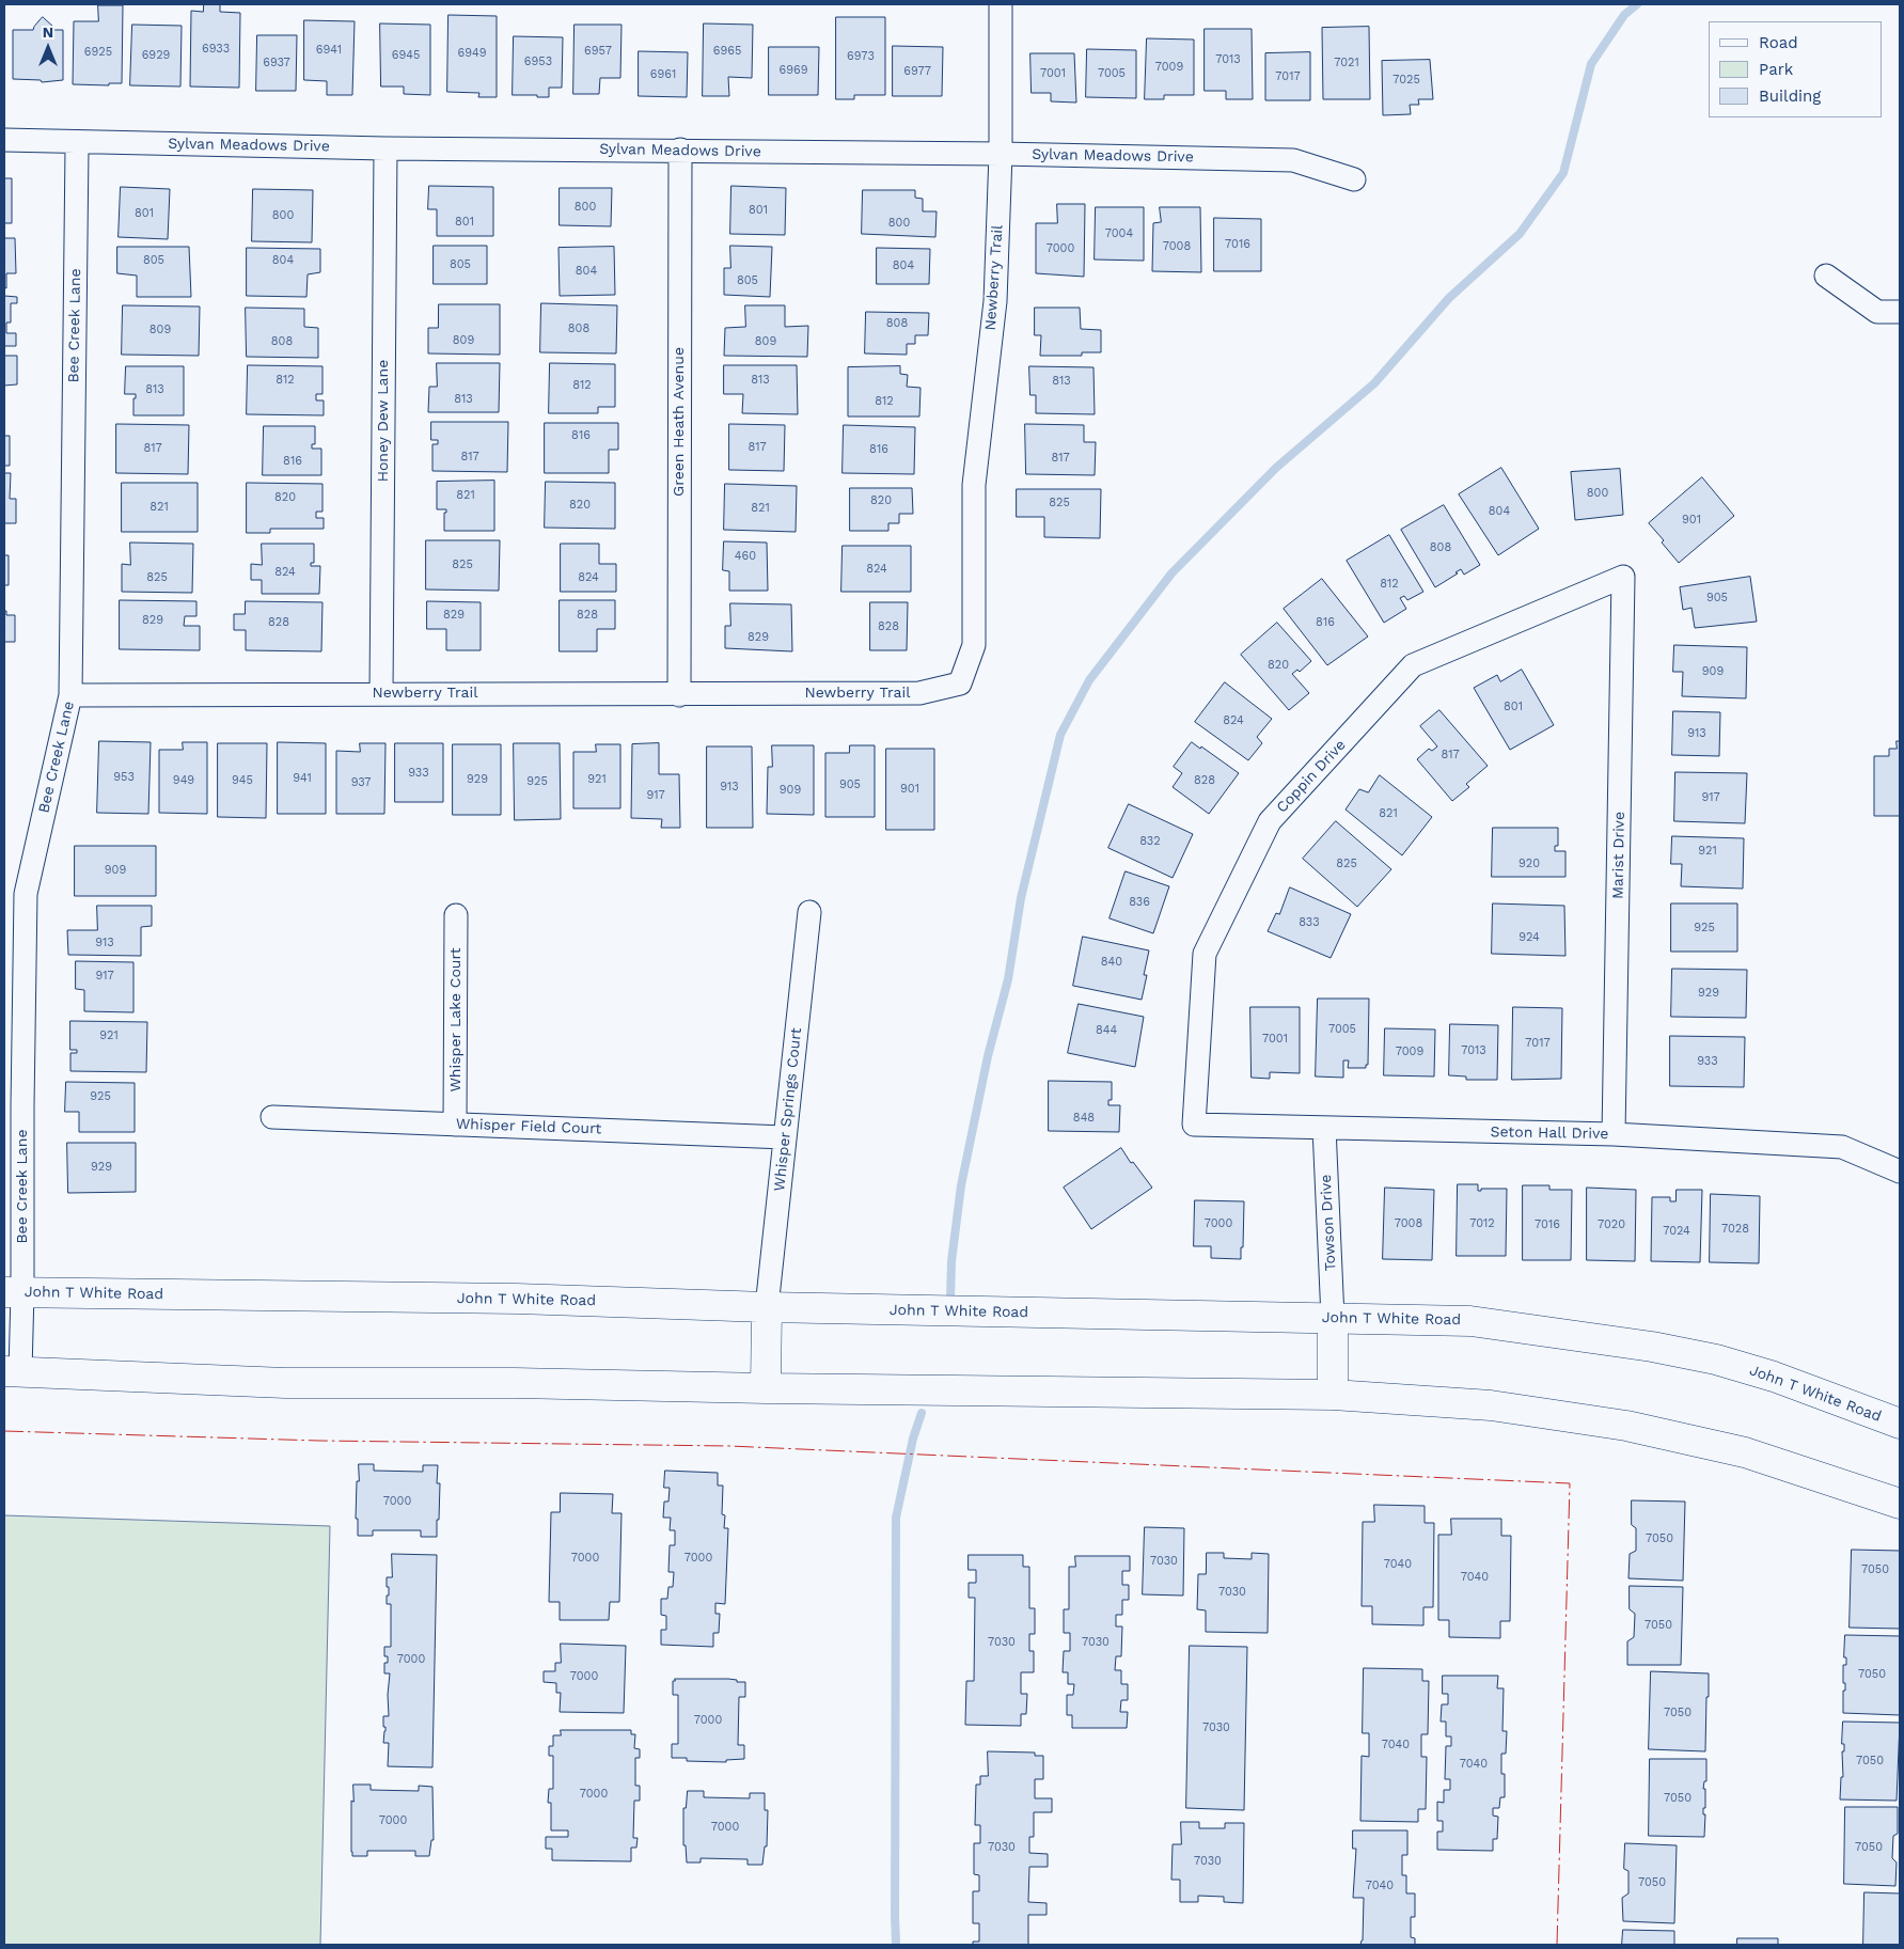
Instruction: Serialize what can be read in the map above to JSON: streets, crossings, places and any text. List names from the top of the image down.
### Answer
{
  "streets": {
    "main road": ["John T White Road"],
    "street": [
      "Sylvan Meadows Drive",
      "Newberry Trail",
      "Bee Creek Lane",
      "Honey Dew Lane",
      "Green Heath Avenue",
      "Coppin Drive",
      "Marist Drive",
      "Whisper Lake Court",
      "Whisper Springs Court",
      "Whisper Field Court",
      "Seton Hall Drive",
      "Towson Drive"
    ]
  },
  "crossings": [
    ["Sylvan Meadows Drive", "Newberry Trail"],
    ["Sylvan Meadows Drive", "Bee Creek Lane"],
    ["Sylvan Meadows Drive", "Honey Dew Lane"],
    ["Sylvan Meadows Drive", "Green Heath Avenue"],
    ["Newberry Trail", "Bee Creek Lane"],
    ["Newberry Trail", "Honey Dew Lane"],
    ["Newberry Trail", "Green Heath Avenue"],
    ["Bee Creek Lane", "John T White Road"],
    ["Coppin Drive", "Marist Drive"],
    ["Coppin Drive", "Seton Hall Drive"],
    ["Marist Drive", "Seton Hall Drive"],
    ["Whisper Lake Court", "Whisper Field Court"],
    ["Whisper Springs Court", "Whisper Field Court"],
    ["Whisper Springs Court", "John T White Road"],
    ["Seton Hall Drive", "Towson Drive"],
    ["Towson Drive", "John T White Road"]
  ],
  "house_numbers": [
    "6933",
    "6941",
    "6957",
    "6965",
    "6925",
    "6949",
    "6929",
    "6945",
    "6973",
    "7013",
    "6953",
    "6937",
    "7021",
    "7009",
    "6969",
    "6977",
    "7001",
    "7005",
    "6961",
    "7017",
    "7025",
    "800",
    "801",
    "801",
    "800",
    "801",
    "800",
    "7004",
    "7016",
    "7008",
    "7000",
    "805",
    "804",
    "805",
    "804",
    "804",
    "805",
    "808",
    "808",
    "809",
    "809",
    "808",
    "809",
    "812",
    "813",
    "813",
    "812",
    "813",
    "813",
    "812",
    "816",
    "817",
    "817",
    "816",
    "817",
    "817",
    "816",
    "800",
    "821",
    "820",
    "820",
    "825",
    "820",
    "821",
    "821",
    "804",
    "901",
    "808",
    "460",
    "825",
    "824",
    "824",
    "825",
    "824",
    "812",
    "905",
    "829",
    "828",
    "829",
    "828",
    "816",
    "828",
    "829",
    "820",
    "909",
    "801",
    "824",
    "913",
    "817",
    "933",
    "953",
    "941",
    "929",
    "921",
    "949",
    "945",
    "828",
    "925",
    "937",
    "905",
    "913",
    "901",
    "909",
    "917",
    "917",
    "821",
    "832",
    "921",
    "825",
    "920",
    "909",
    "836",
    "833",
    "925",
    "924",
    "913",
    "840",
    "917",
    "929",
    "7005",
    "844",
    "921",
    "7001",
    "7017",
    "7013",
    "7009",
    "933",
    "925",
    "848",
    "929",
    "7000",
    "7008",
    "7012",
    "7016",
    "7020",
    "7028",
    "7024",
    "7000",
    "7050",
    "7000",
    "7000",
    "7030",
    "7040",
    "7050",
    "7040",
    "7030",
    "7050",
    "7030",
    "7030",
    "7000",
    "7050",
    "7000",
    "7050",
    "7000",
    "7030",
    "7040",
    "7050",
    "7040",
    "7000",
    "7050",
    "7000",
    "7000",
    "7030",
    "7050",
    "7030",
    "7050",
    "7040"
  ],
  "legend": ["Road", "Park", "Building"],
  "north": "top"
}
